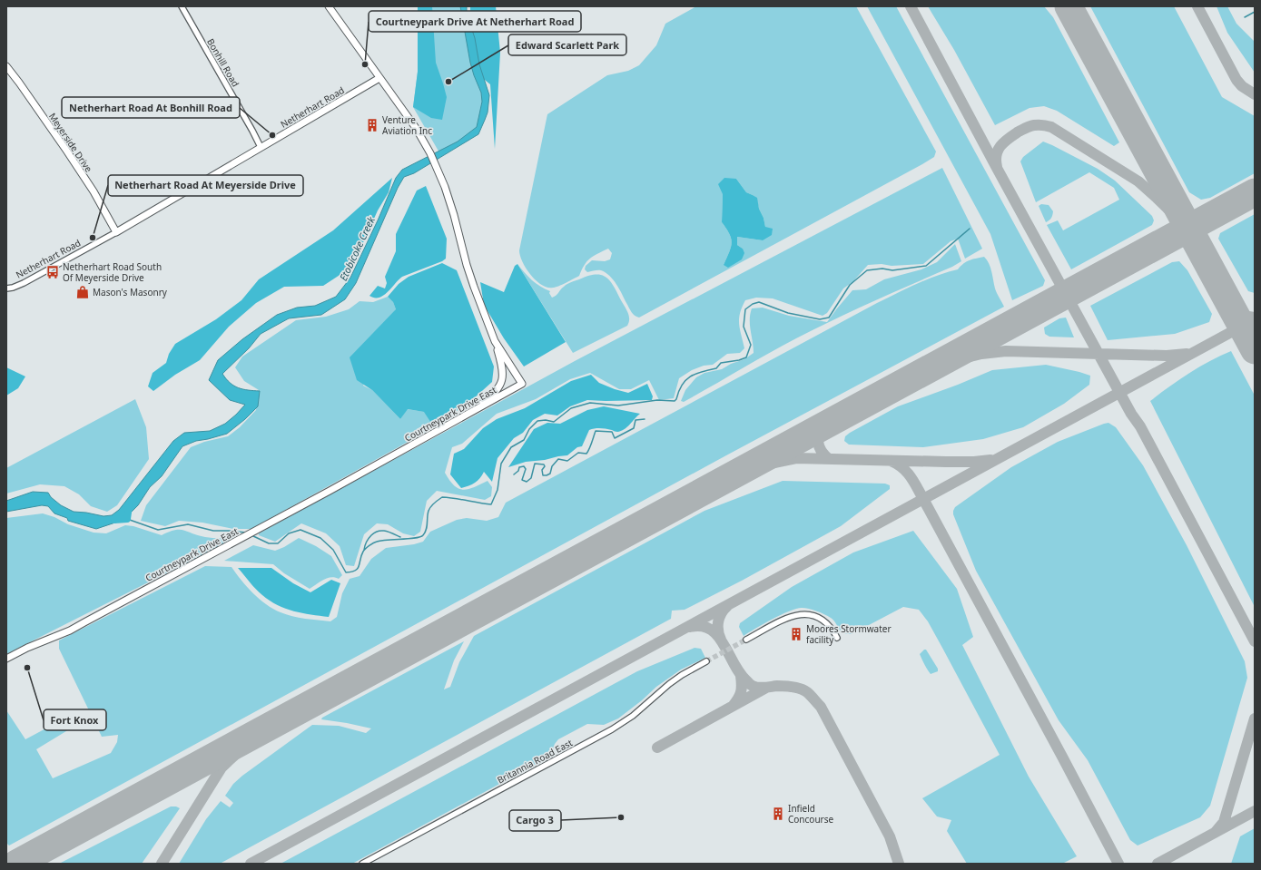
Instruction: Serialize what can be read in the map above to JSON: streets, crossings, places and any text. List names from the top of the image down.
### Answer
{
  "streets": {
    "street": [
      "Bonhill Road",
      "Netherhart Road",
      "Meyerside Drive",
      "Courtneypark Drive East",
      "Britannia Road East"
    ]
  },
  "crossings": [
    ["Bonhill Road", "Netherhart Road"],
    ["Netherhart Road", "Meyerside Drive"],
    ["Netherhart Road", "Courtneypark Drive East"]
  ],
  "water": ["Etobicoke Creek"],
  "places": {
    "other": [
      "Courtneypark Drive At Netherhart Road",
      "Edward Scarlett Park",
      "Netherhart Road At Bonhill Road",
      "Netherhart Road At Meyerside Drive",
      "Fort Knox",
      "Cargo 3"
    ],
    "building": ["Venture Aviation Inc", "Moores Stormwater facility", "Infield Concourse"],
    "bus stop": ["Netherhart Road South Of Meyerside Drive"],
    "shop": ["Mason's Masonry"]
  }
}
